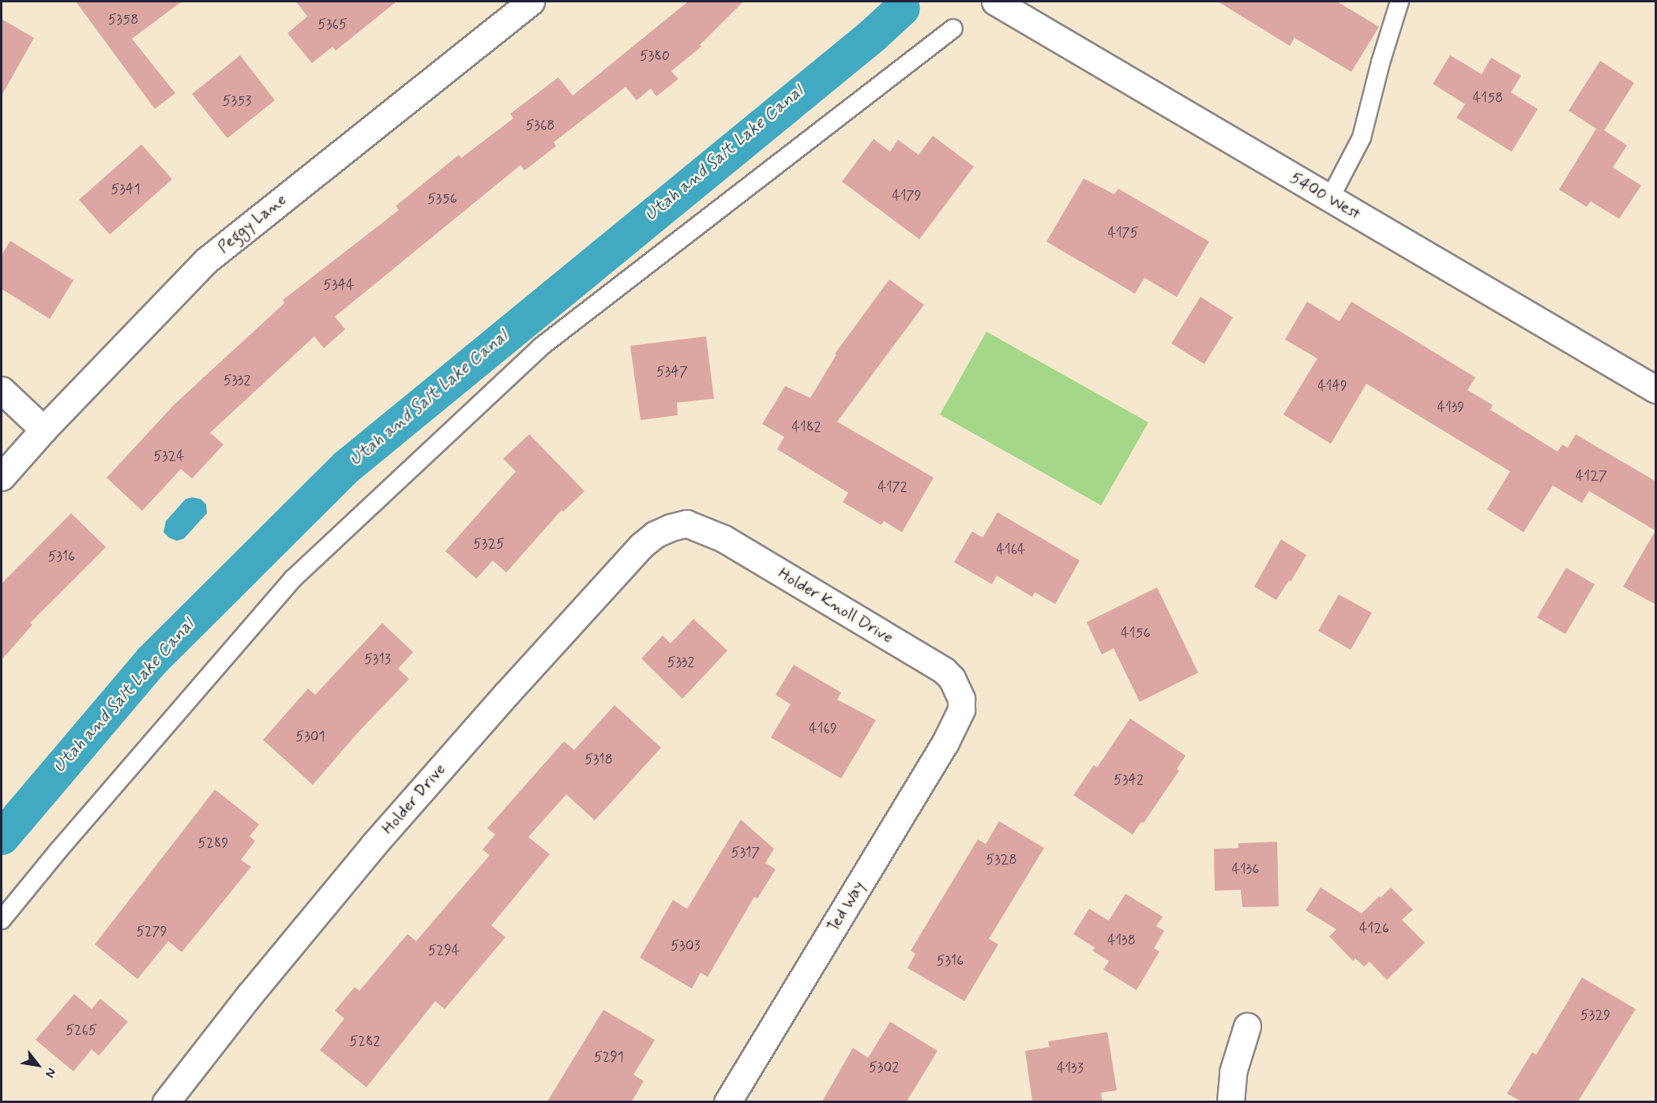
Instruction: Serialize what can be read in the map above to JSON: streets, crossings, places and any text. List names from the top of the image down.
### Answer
{
  "streets": {
    "street": [
      "5400 West",
      "Peggy Lane",
      "Holder Knoll Drive",
      "Holder Drive",
      "Ted Way"
    ]
  },
  "crossings": [
    ["Holder Knoll Drive", "Holder Drive"],
    ["Holder Knoll Drive", "Ted Way"]
  ],
  "water": ["Utah and Salt Lake Canal"],
  "house_numbers": [
    "5358",
    "5365",
    "5380",
    "4158",
    "5353",
    "5368",
    "5341",
    "4179",
    "5356",
    "4175",
    "5344",
    "5347",
    "5332",
    "4149",
    "4139",
    "4182",
    "5324",
    "4127",
    "4172",
    "5325",
    "4164",
    "5316",
    "4156",
    "5313",
    "5332",
    "4169",
    "5301",
    "5318",
    "5342",
    "5289",
    "5317",
    "5328",
    "4136",
    "4126",
    "5279",
    "4138",
    "5303",
    "5294",
    "5316",
    "5329",
    "5265",
    "5282",
    "5291",
    "5302",
    "4133"
  ],
  "north": "bottom right"
}
